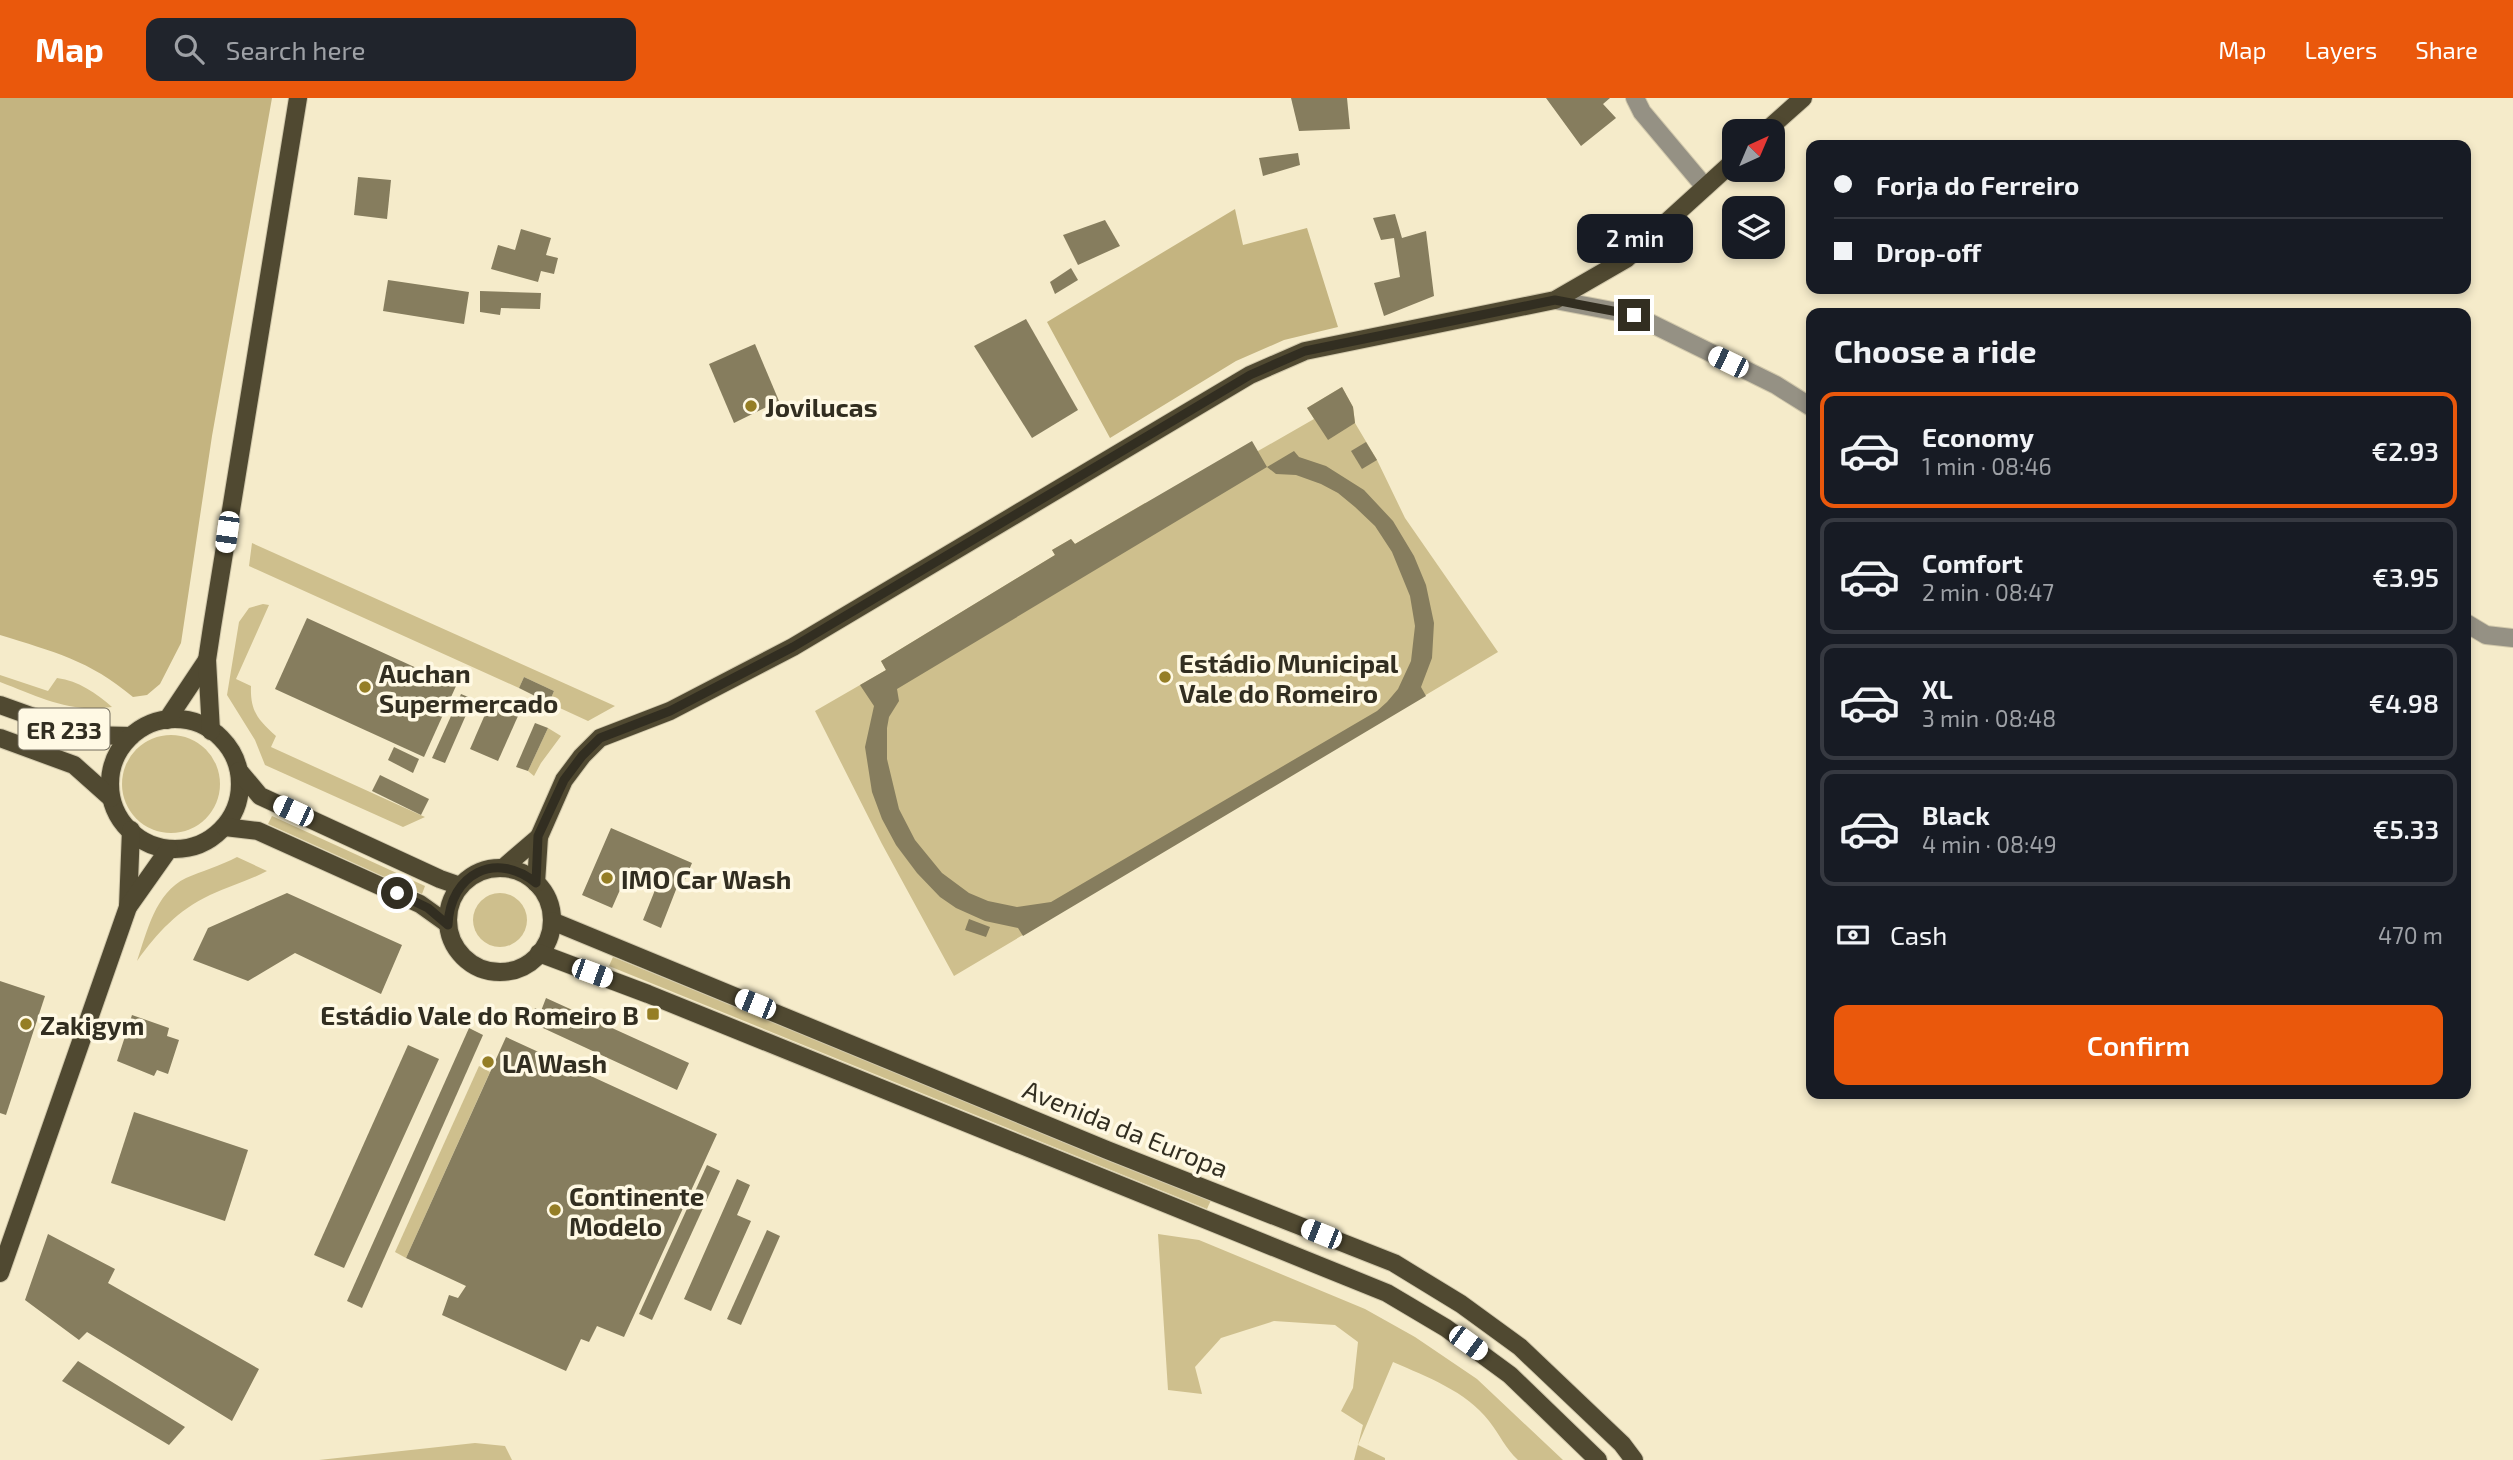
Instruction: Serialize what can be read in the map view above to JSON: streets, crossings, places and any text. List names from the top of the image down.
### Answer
{
  "streets": {
    "main road": ["ER 233", "Avenida da Europa"]
  },
  "places": {
    "other": [
      "Jovilucas",
      "Estádio Municipal Vale do Romeiro",
      "Auchan Supermercado",
      "IMO Car Wash",
      "Zakigym",
      "LA Wash",
      "Continente Modelo"
    ],
    "transit": ["Estádio Vale do Romeiro B"]
  },
  "north": "top right",
  "page": {
    "header": "Map",
    "search": "Search here",
    "nav": ["Map", "Layers", "Share"],
    "banner": ["Forja do Ferreiro", "Drop-off"],
    "bubble": "2 min",
    "heading": "Choose a ride",
    "list": [
      {
        "name": "Economy",
        "note": "1 min · 08:46",
        "value": "€2.93"
      },
      {
        "name": "Comfort",
        "note": "2 min · 08:47",
        "value": "€3.95"
      },
      {
        "name": "XL",
        "note": "3 min · 08:48",
        "value": "€4.98"
      },
      {
        "name": "Black",
        "note": "4 min · 08:49",
        "value": "€5.33"
      }
    ],
    "pay": ["Cash", "470 m"],
    "buttons": "Confirm"
  }
}
